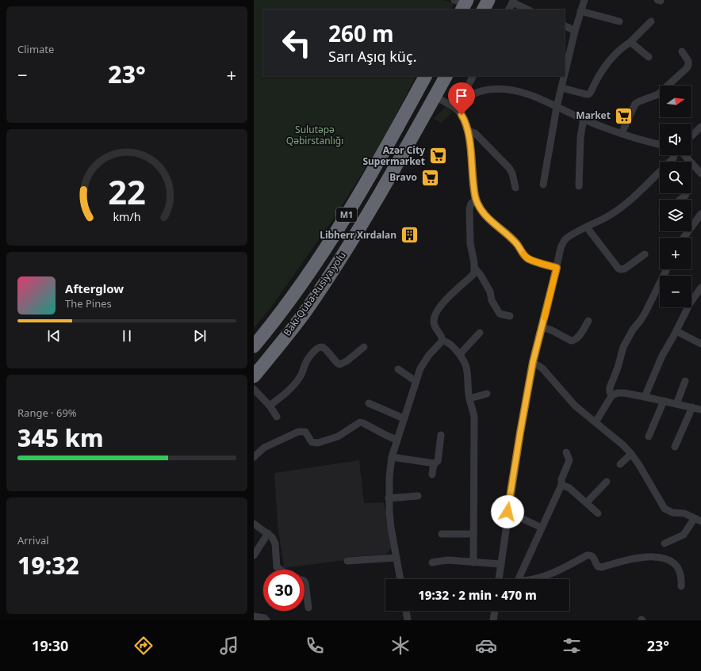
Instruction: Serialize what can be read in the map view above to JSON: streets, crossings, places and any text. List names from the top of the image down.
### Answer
{
  "streets": {
    "highway": ["M1", "Bakı-Quba-Rusiya yolu"]
  },
  "parks": ["Sulutəpə Qəbirstanlığı"],
  "places": {
    "supermarket": ["Market", "Azər City Supermarket", "Bravo"],
    "building": ["Libherr Xırdalan"]
  },
  "north": "right",
  "page": {
    "tile": [
      "Climate",
      ["Range · 69%", "345 km"],
      ["Arrival", "19:32"]
    ],
    "turn": ["260 m", "Sarı Aşıq küç."],
    "heat": ["−", "23°", "+"],
    "map_buttons": ["+", "−"],
    "song": ["Afterglow", "The Pines"],
    "limit": "30",
    "trip": "19:32 · 2 min · 470 m",
    "tabs": ["19:30", "23°"],
    "gauge": ["22", "km/h"]
  }
}
